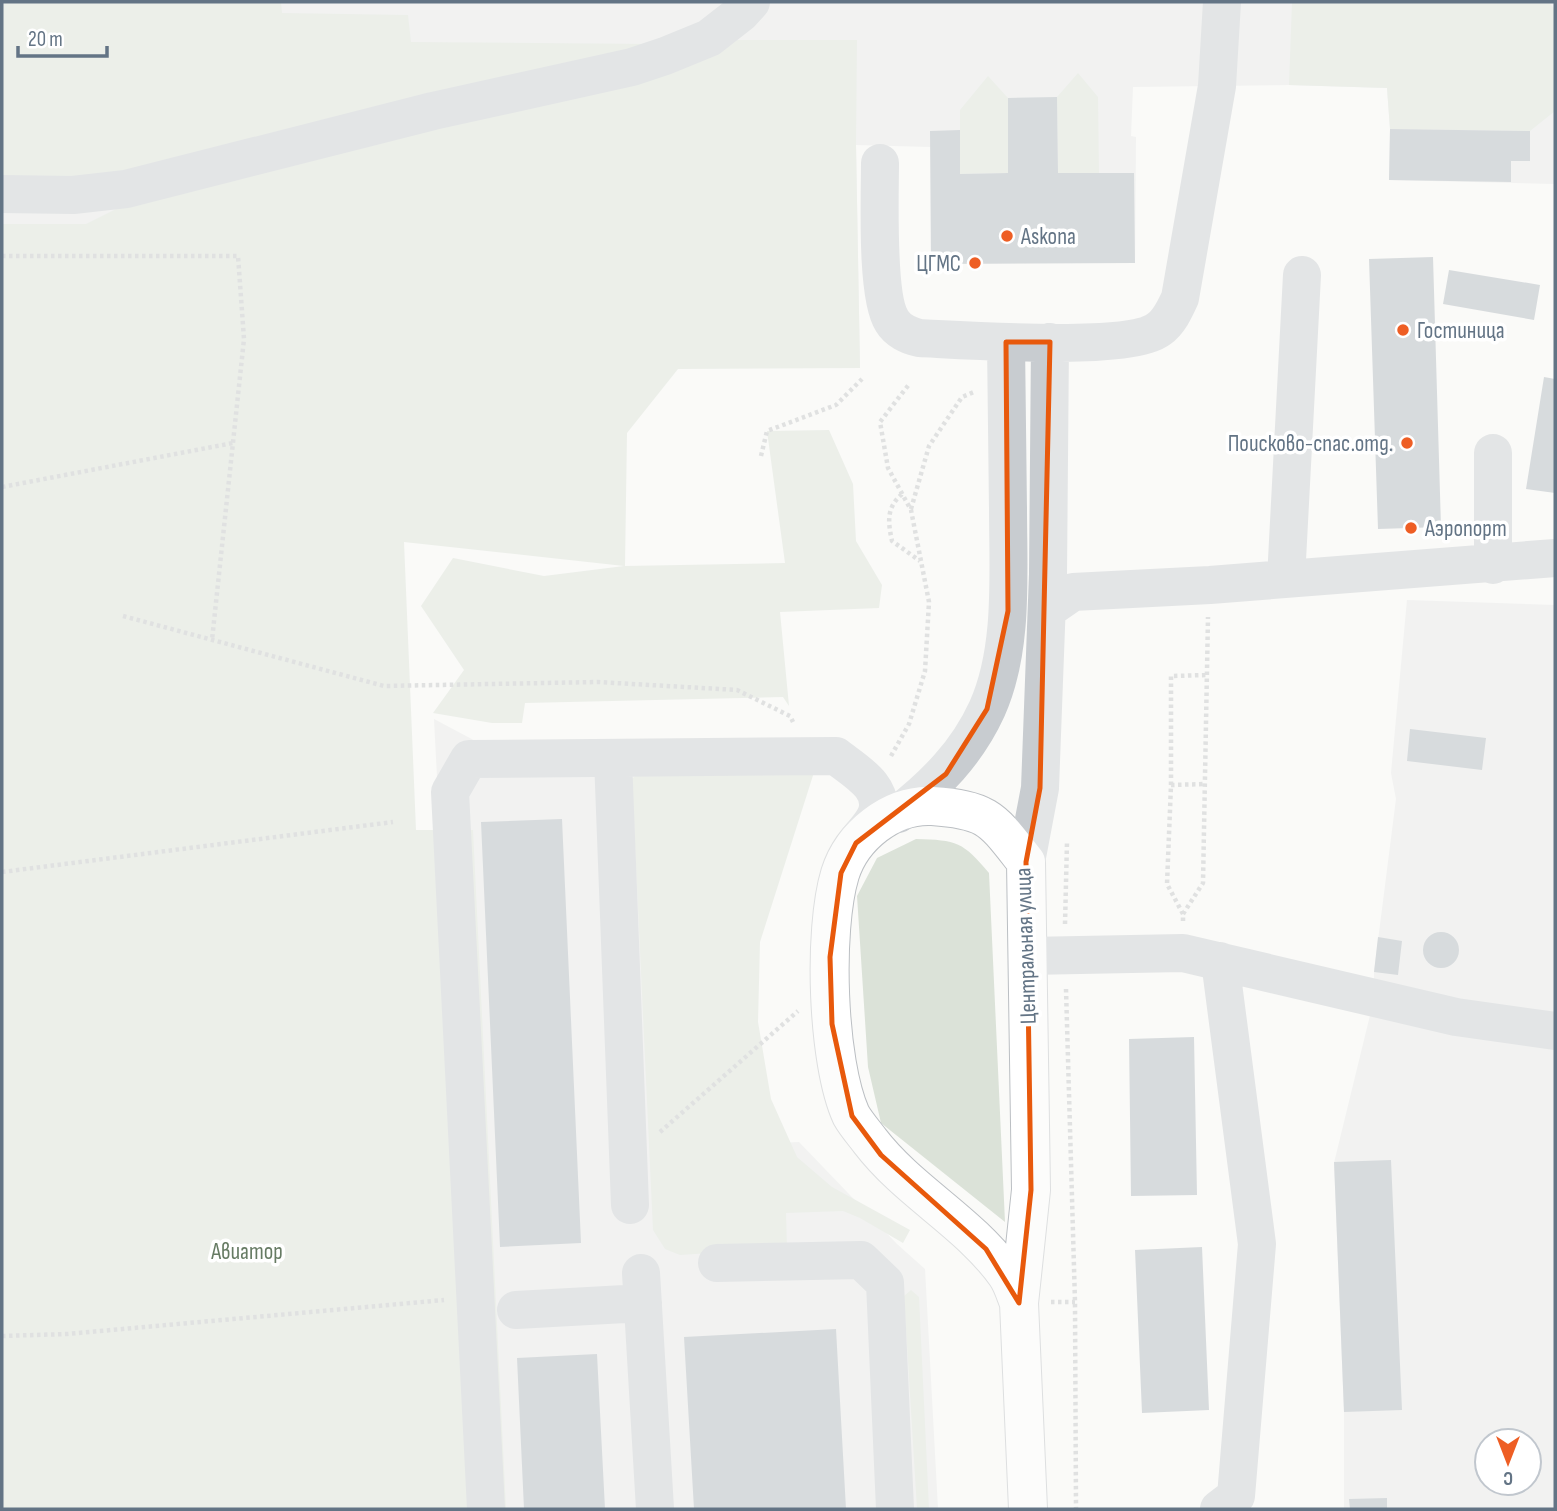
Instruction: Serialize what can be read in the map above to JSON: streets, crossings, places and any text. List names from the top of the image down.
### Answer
{
  "streets": {
    "main road": ["Центральная улица"]
  },
  "parks": ["Авиатор"],
  "places": [
    "Askona",
    "ЦГМС",
    "Гостиница",
    "Поисково-спас.отд.",
    "Аэропорт"
  ],
  "scale_bar": "20 m",
  "north": "bottom"
}
